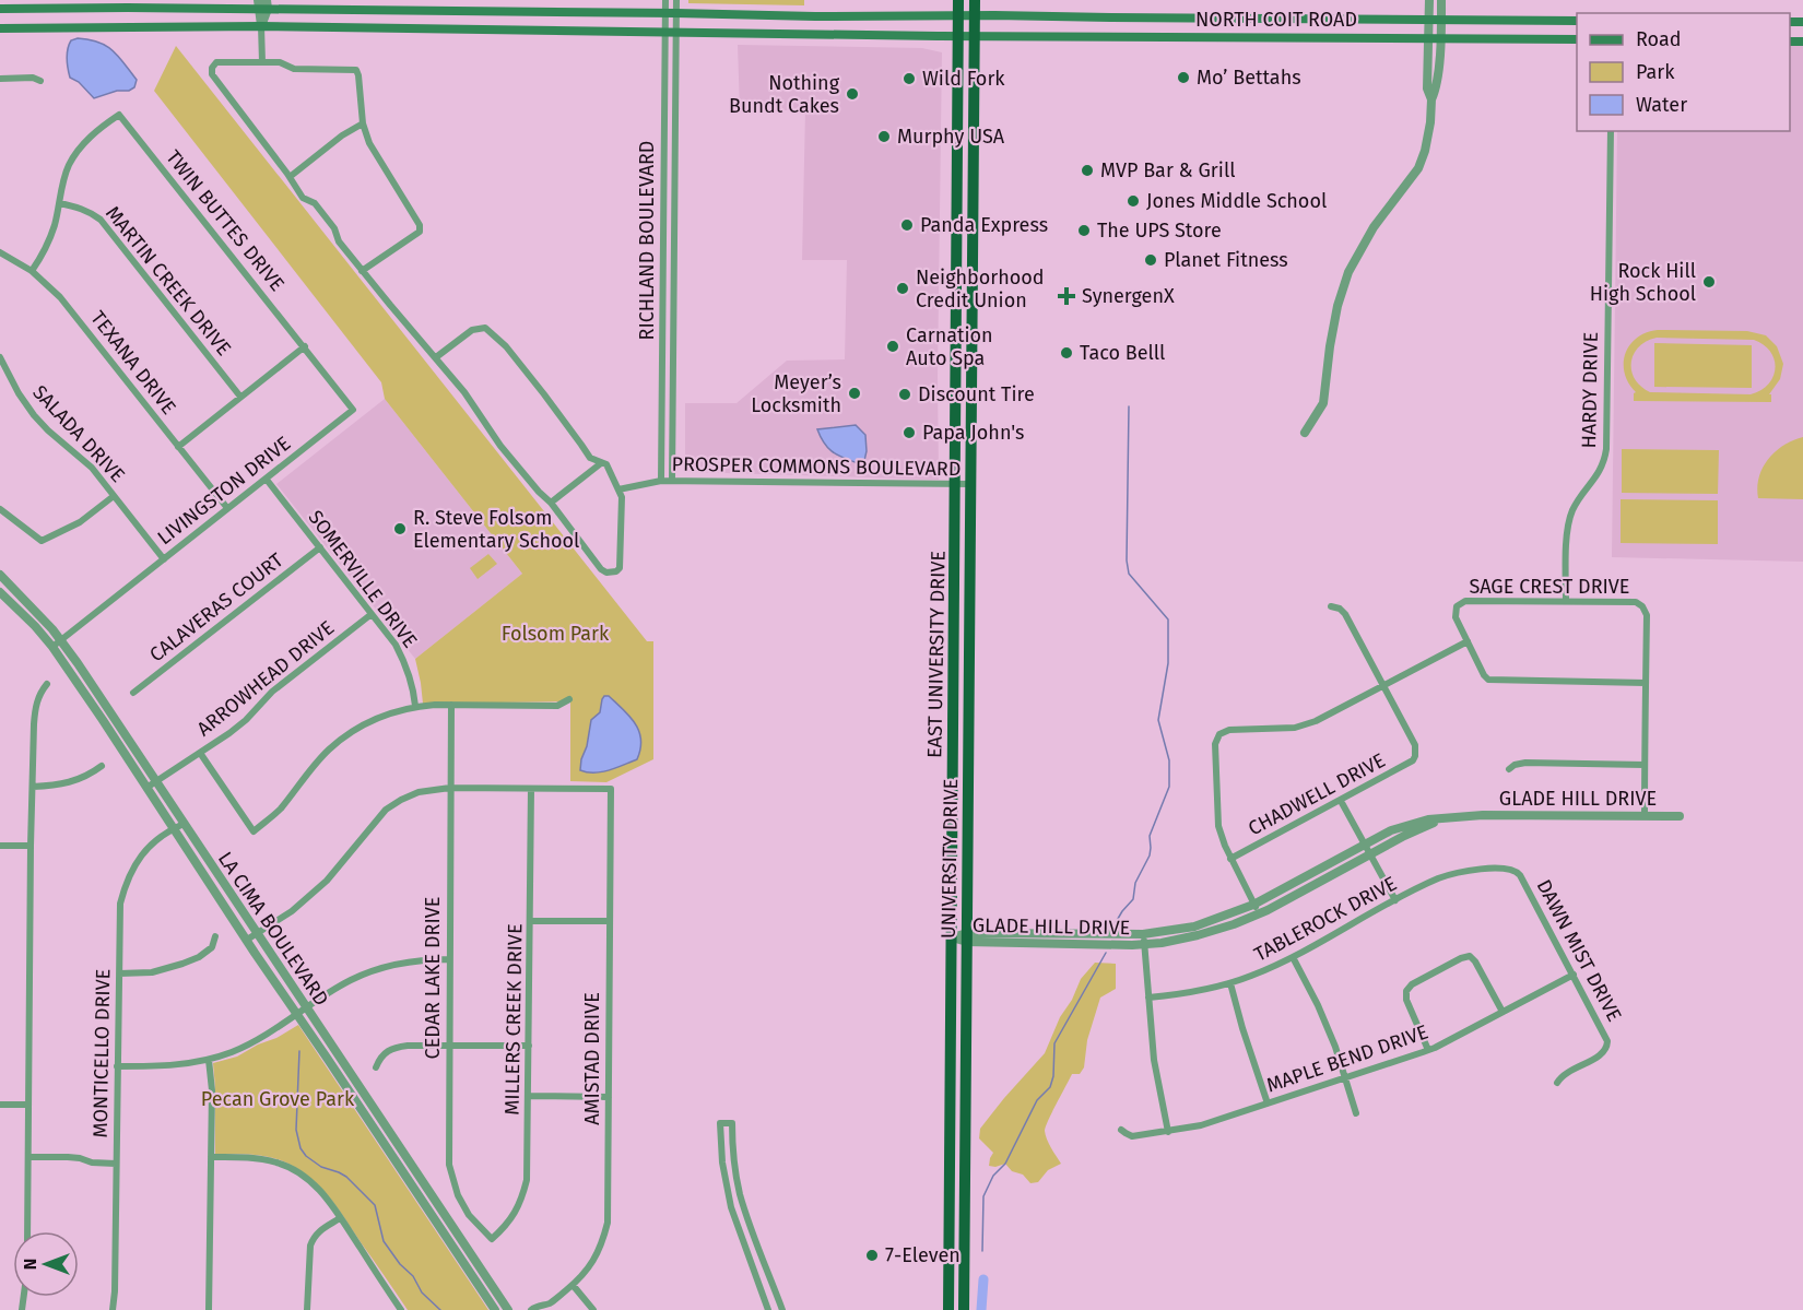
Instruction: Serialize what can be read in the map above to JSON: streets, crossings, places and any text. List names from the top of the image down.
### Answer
{
  "streets": {
    "highway": ["EAST UNIVERSITY DRIVE", "UNIVERSITY DRIVE"],
    "main road": ["NORTH COIT ROAD"],
    "street": [
      "TWIN BUTTES DRIVE",
      "RICHLAND BOULEVARD",
      "MARTIN CREEK DRIVE",
      "TEXANA DRIVE",
      "HARDY DRIVE",
      "SALADA DRIVE",
      "PROSPER COMMONS BOULEVARD",
      "LIVINGSTON DRIVE",
      "SOMERVILLE DRIVE",
      "SAGE CREST DRIVE",
      "CALAVERAS COURT",
      "ARROWHEAD DRIVE",
      "CHADWELL DRIVE",
      "GLADE HILL DRIVE",
      "TABLEROCK DRIVE",
      "LA CIMA BOULEVARD",
      "DAWN MIST DRIVE",
      "CEDAR LAKE DRIVE",
      "MILLERS CREEK DRIVE",
      "MONTICELLO DRIVE",
      "AMISTAD DRIVE",
      "MAPLE BEND DRIVE"
    ]
  },
  "crossings": [
    ["NORTH COIT ROAD", "RICHLAND BOULEVARD"],
    ["NORTH COIT ROAD", "EAST UNIVERSITY DRIVE"],
    ["NORTH COIT ROAD", "UNIVERSITY DRIVE"],
    ["TWIN BUTTES DRIVE", "MARTIN CREEK DRIVE"],
    ["TWIN BUTTES DRIVE", "LIVINGSTON DRIVE"],
    ["RICHLAND BOULEVARD", "PROSPER COMMONS BOULEVARD"],
    ["TEXANA DRIVE", "LIVINGSTON DRIVE"],
    ["HARDY DRIVE", "SAGE CREST DRIVE"],
    ["SALADA DRIVE", "LIVINGSTON DRIVE"],
    ["PROSPER COMMONS BOULEVARD", "EAST UNIVERSITY DRIVE"],
    ["PROSPER COMMONS BOULEVARD", "UNIVERSITY DRIVE"],
    ["LIVINGSTON DRIVE", "SOMERVILLE DRIVE"],
    ["LIVINGSTON DRIVE", "LA CIMA BOULEVARD"],
    ["SOMERVILLE DRIVE", "CALAVERAS COURT"],
    ["SOMERVILLE DRIVE", "ARROWHEAD DRIVE"],
    ["EAST UNIVERSITY DRIVE", "GLADE HILL DRIVE"],
    ["ARROWHEAD DRIVE", "LA CIMA BOULEVARD"],
    ["GLADE HILL DRIVE", "UNIVERSITY DRIVE"],
    ["TABLEROCK DRIVE", "DAWN MIST DRIVE"],
    ["LA CIMA BOULEVARD", "MONTICELLO DRIVE"],
    ["DAWN MIST DRIVE", "MAPLE BEND DRIVE"],
    ["CEDAR LAKE DRIVE", "MILLERS CREEK DRIVE"],
    ["MILLERS CREEK DRIVE", "AMISTAD DRIVE"]
  ],
  "parks": ["Folsom Park", "Pecan Grove Park"],
  "places": {
    "other": [
      "Mo’ Bettahs",
      "Wild Fork",
      "Nothing Bundt Cakes",
      "Murphy USA",
      "MVP Bar & Grill",
      "Jones Middle School",
      "Panda Express",
      "The UPS Store",
      "Planet Fitness",
      "Rock Hill High School",
      "Neighborhood Credit Union",
      "Carnation Auto Spa",
      "Taco Belll",
      "Meyer’s Locksmith",
      "Discount Tire",
      "Papa John's",
      "R. Steve Folsom Elementary School",
      "7-Eleven"
    ],
    "health": ["SynergenX"]
  },
  "legend": ["Road", "Park", "Water"],
  "north": "left"
}
